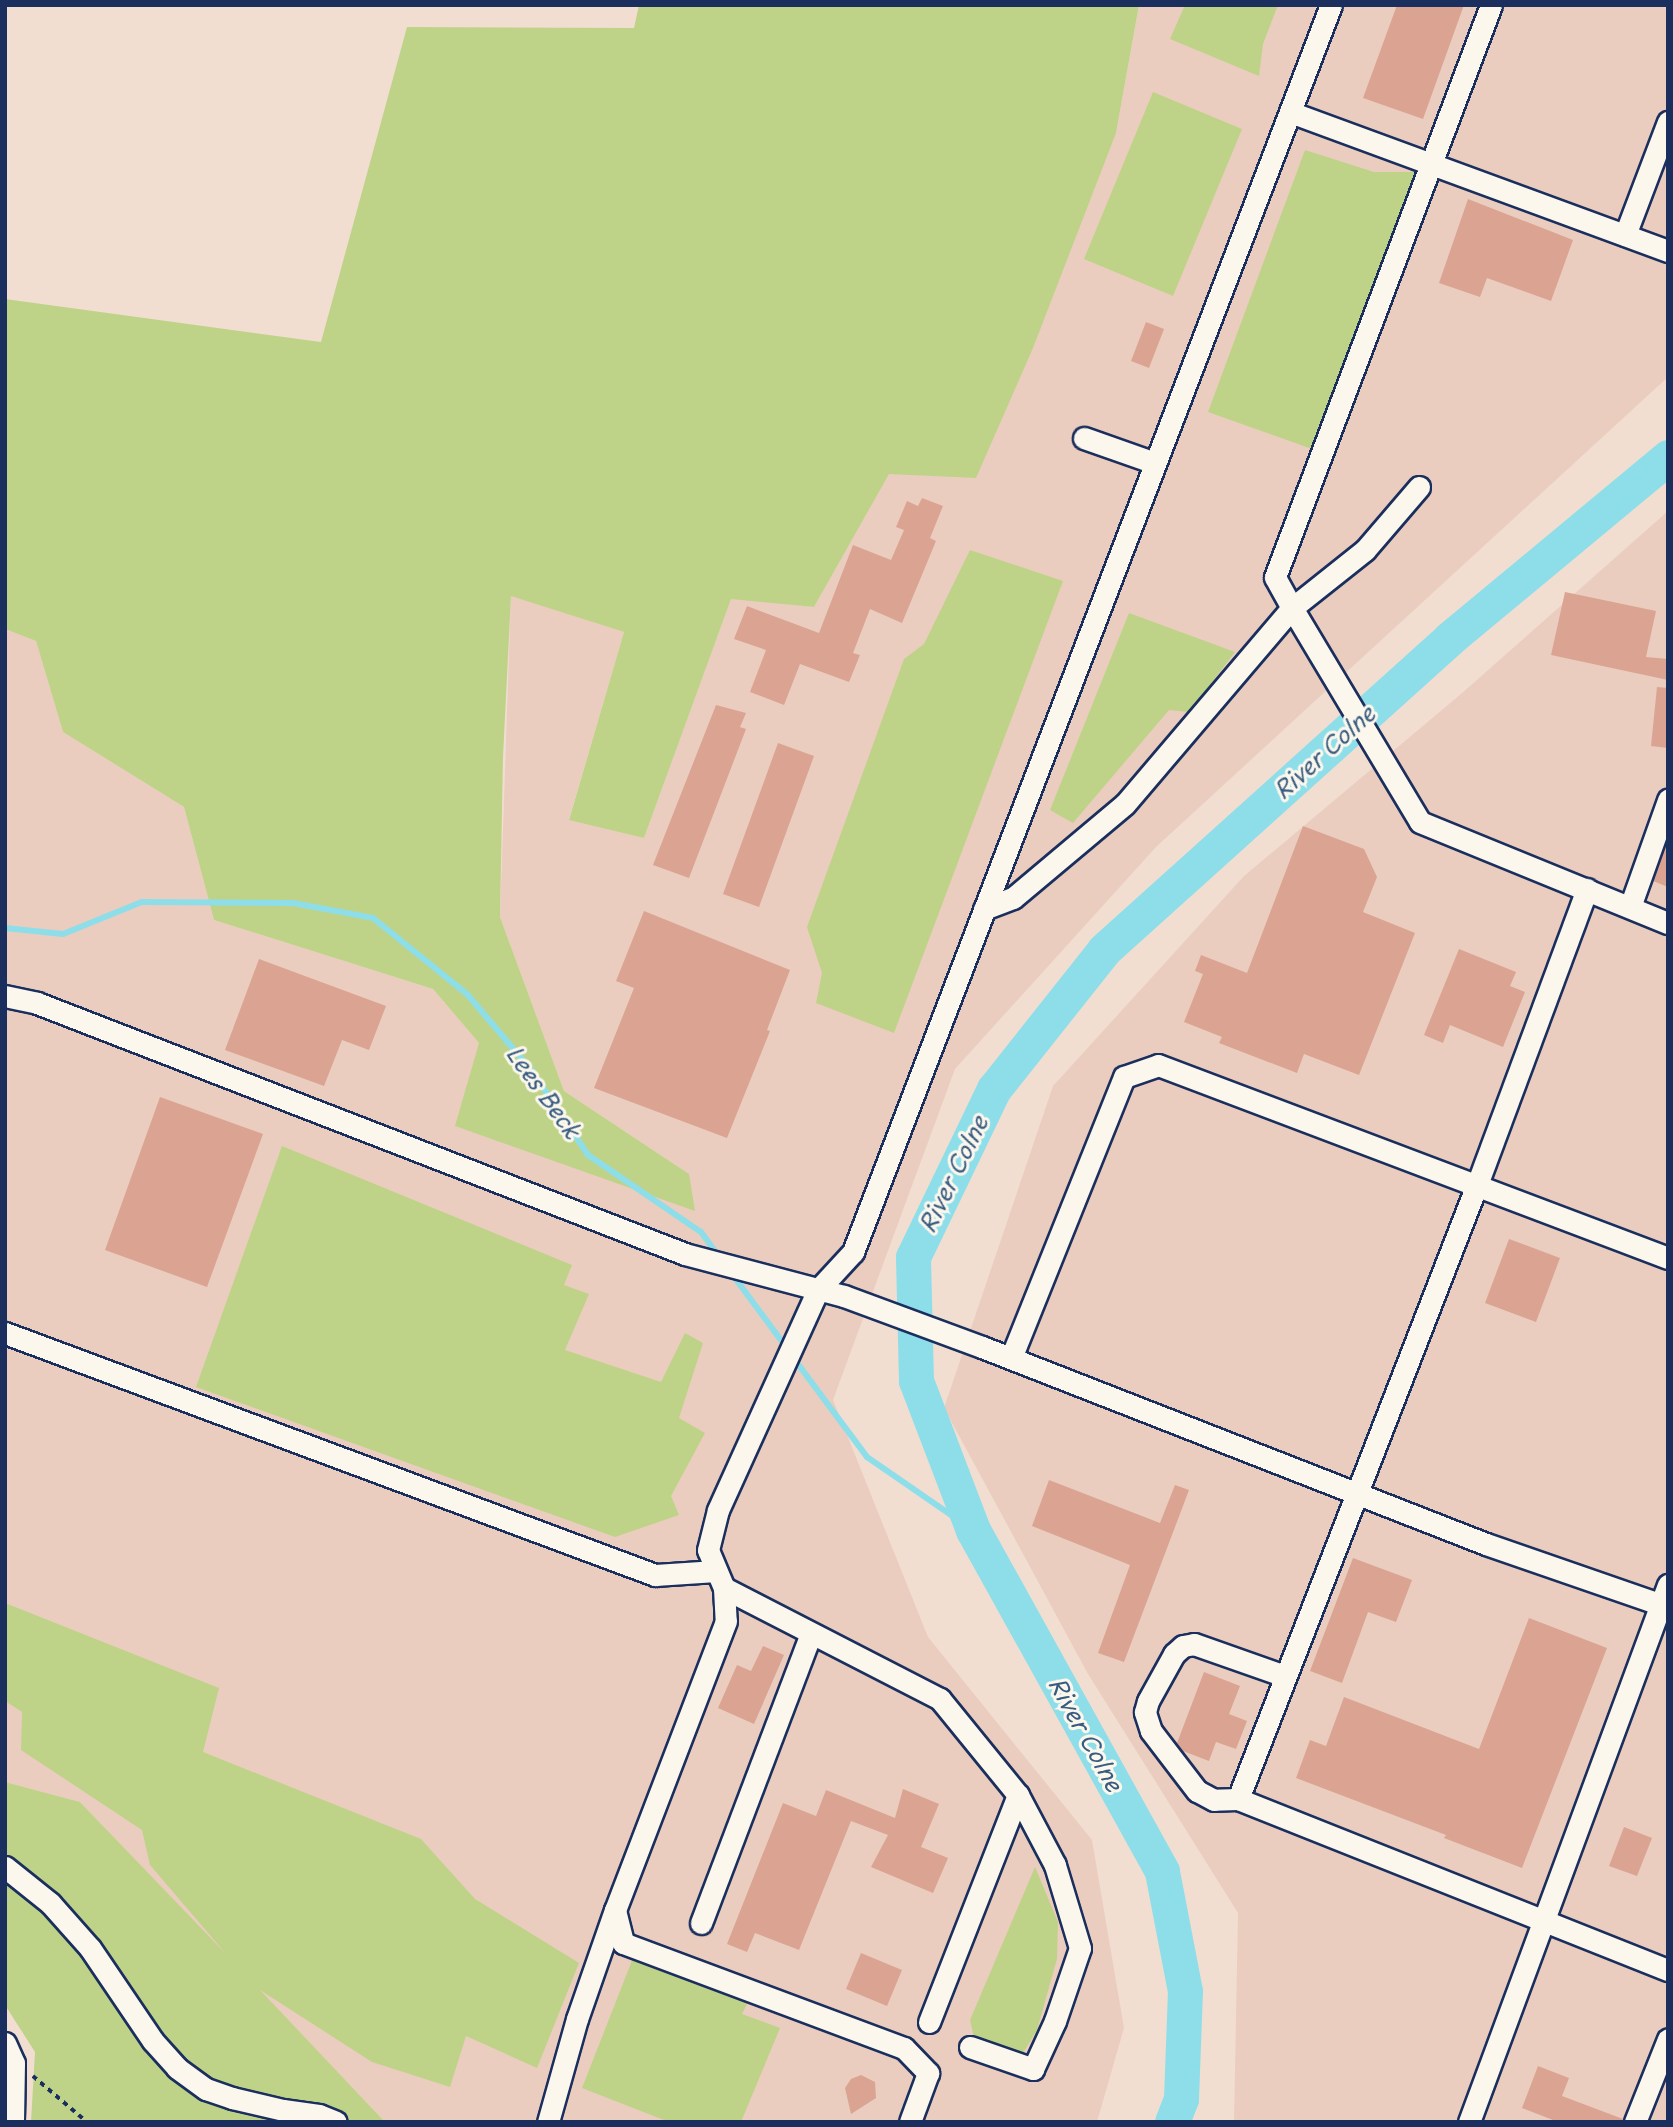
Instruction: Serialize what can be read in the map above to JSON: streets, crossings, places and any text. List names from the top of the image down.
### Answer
{
  "water": ["River Colne", "Lees Beck"]
}
